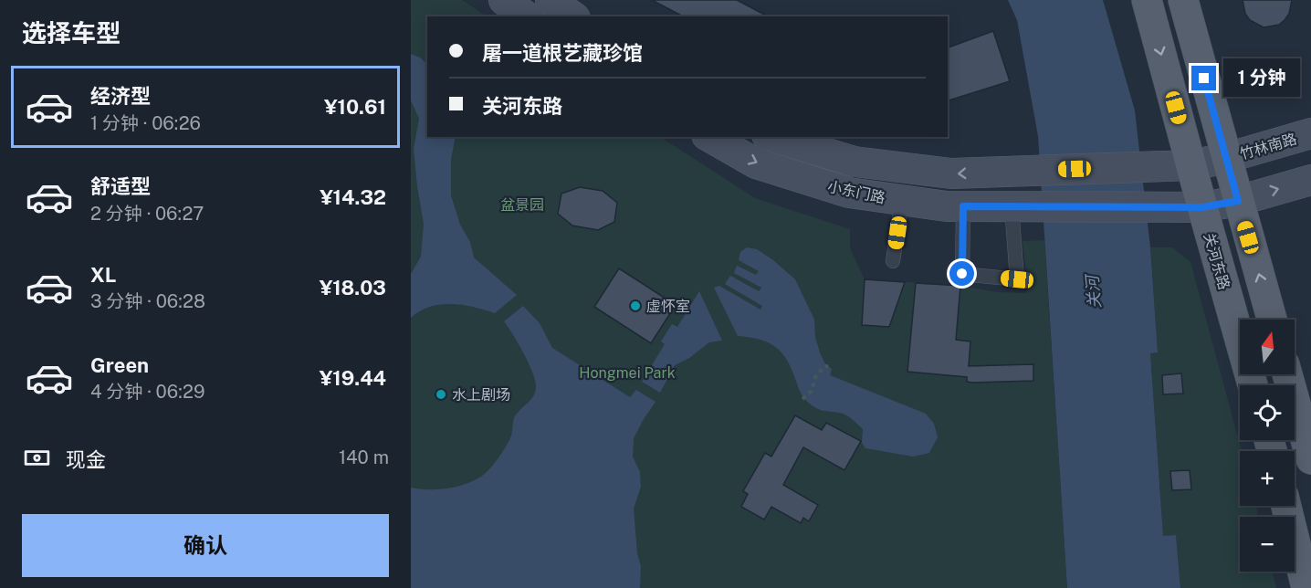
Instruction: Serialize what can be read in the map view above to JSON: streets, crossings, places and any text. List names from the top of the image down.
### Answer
{
  "streets": {
    "main road": ["竹林南路", "小东门路", "关河东路"]
  },
  "crossings": [
    ["小东门路", "关河东路"]
  ],
  "water": ["关河"],
  "parks": ["盆景园", "Hongmei Park"],
  "places": ["虚怀室", "水上剧场"],
  "north": "top",
  "page": {
    "heading": "选择车型",
    "banner": ["屠一道根艺藏珍馆", "关河东路"],
    "bubble": "1 分钟",
    "list": [
      {
        "name": "经济型",
        "note": "1 分钟 · 06:26",
        "value": "¥10.61"
      },
      {
        "name": "舒适型",
        "note": "2 分钟 · 06:27",
        "value": "¥14.32"
      },
      {
        "name": "XL",
        "note": "3 分钟 · 06:28",
        "value": "¥18.03"
      },
      {
        "name": "Green",
        "note": "4 分钟 · 06:29",
        "value": "¥19.44"
      }
    ],
    "map_buttons": ["+", "−"],
    "pay": ["现金", "140 m"],
    "buttons": "确认"
  }
}
